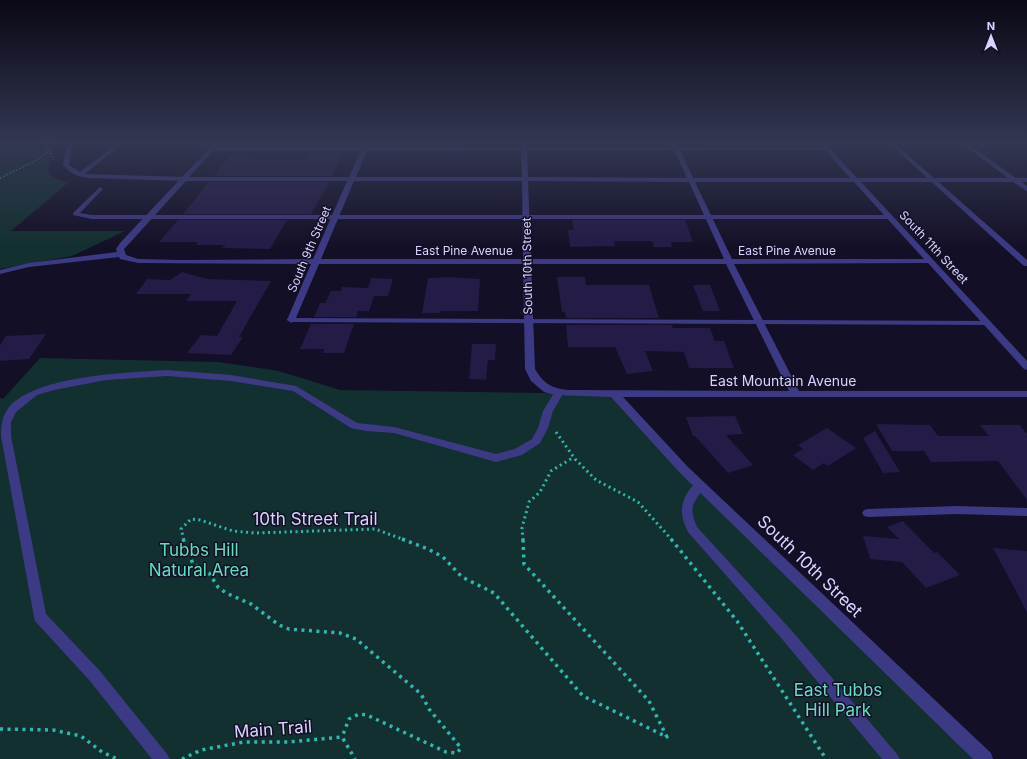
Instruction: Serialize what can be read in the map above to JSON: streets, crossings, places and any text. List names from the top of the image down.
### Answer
{
  "streets": {
    "street": [
      "South 11th Street",
      "South 9th Street",
      "East Pine Avenue",
      "South 10th Street",
      "East Mountain Avenue"
    ],
    "path": ["10th Street Trail", "Main Trail"]
  },
  "crossings": [
    ["South 11th Street", "East Pine Avenue"],
    ["South 9th Street", "East Pine Avenue"],
    ["East Pine Avenue", "South 10th Street"],
    ["South 10th Street", "East Mountain Avenue"],
    ["10th Street Trail", "Main Trail"]
  ],
  "parks": ["Tubbs Hill Natural Area", "East Tubbs Hill Park"],
  "north": "top"
}
